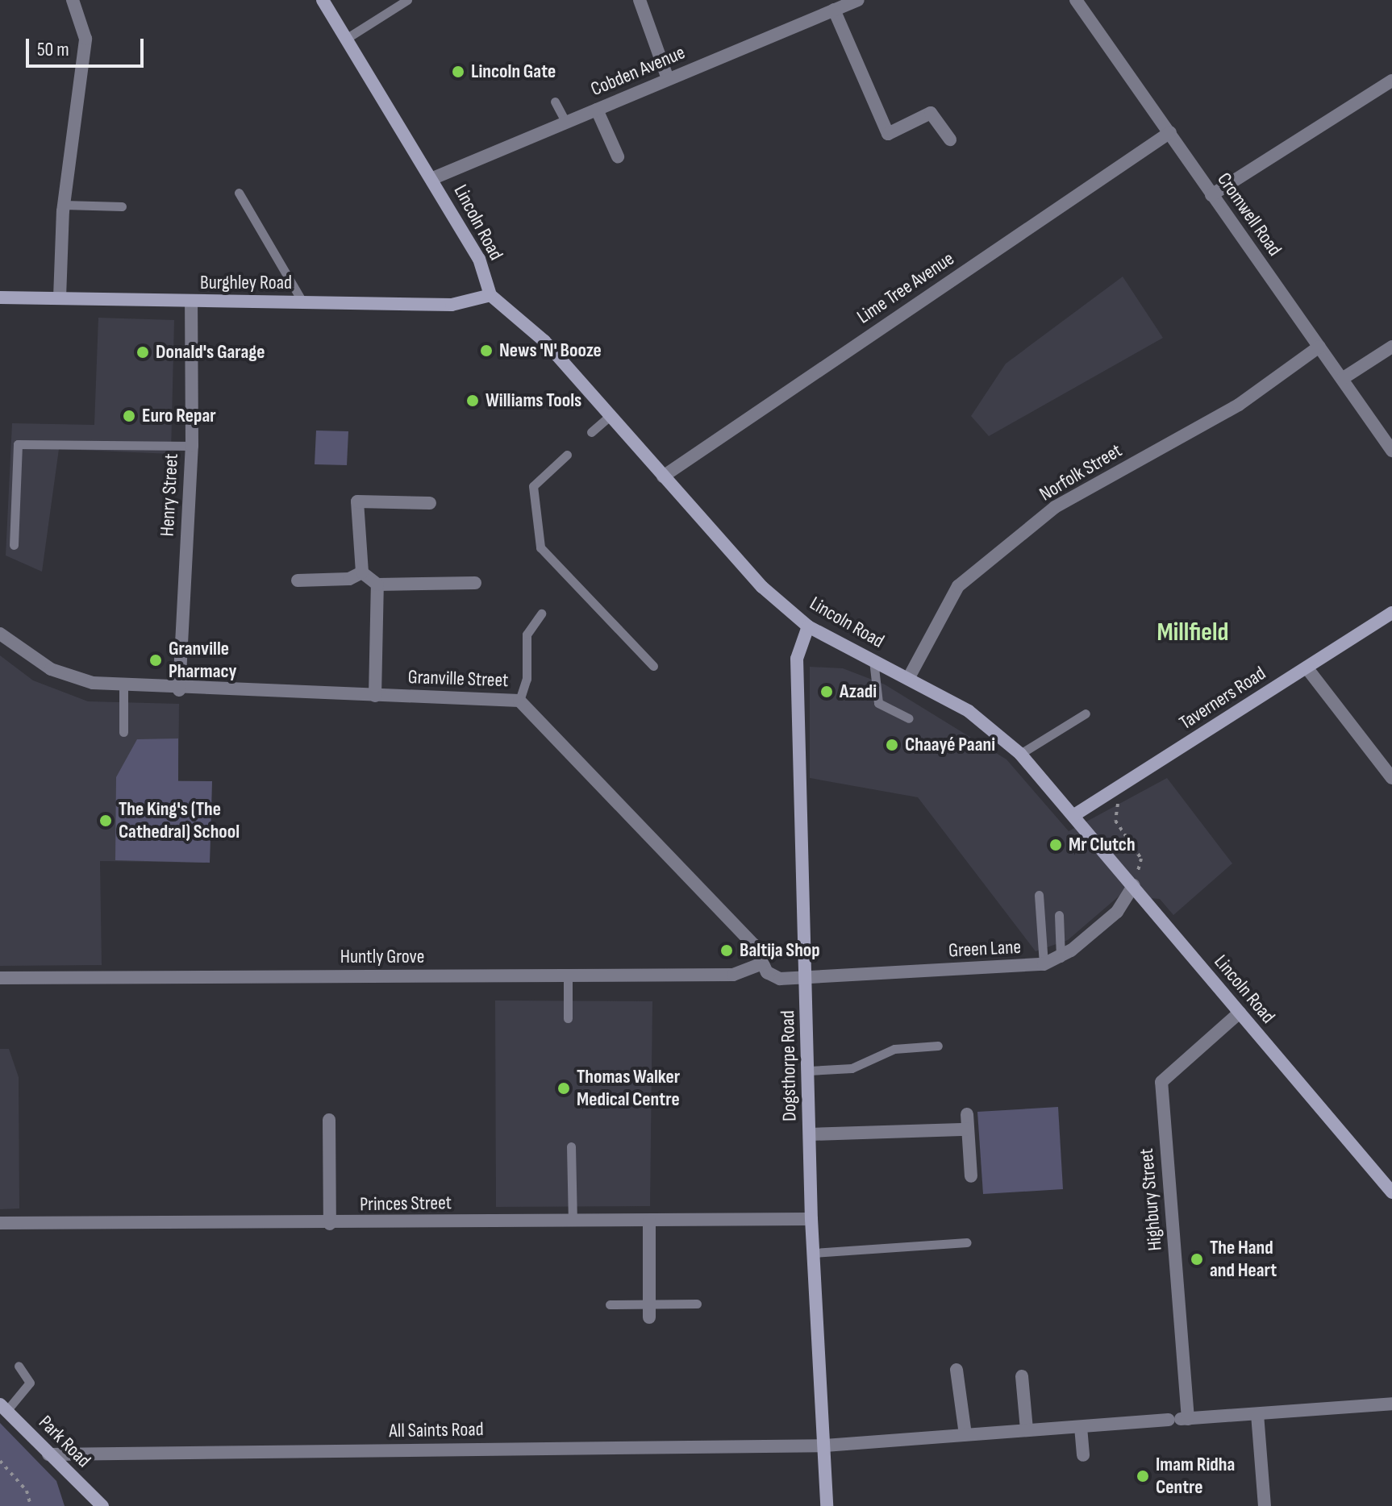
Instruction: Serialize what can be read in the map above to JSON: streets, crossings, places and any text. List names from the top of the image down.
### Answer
{
  "streets": {
    "street": [
      "Cobden Avenue",
      "Cromwell Road",
      "Lincoln Road",
      "Burghley Road",
      "Lime Tree Avenue",
      "Norfolk Street",
      "Henry Street",
      "Granville Street",
      "Taverners Road",
      "Green Lane",
      "Huntly Grove",
      "Dogsthorpe Road",
      "Highbury Street",
      "Princes Street",
      "All Saints Road",
      "Park Road"
    ]
  },
  "crossings": [
    ["Cobden Avenue", "Lincoln Road"],
    ["Cromwell Road", "Lime Tree Avenue"],
    ["Cromwell Road", "Norfolk Street"],
    ["Lincoln Road", "Burghley Road"],
    ["Lincoln Road", "Lime Tree Avenue"],
    ["Lincoln Road", "Norfolk Street"],
    ["Lincoln Road", "Taverners Road"],
    ["Lincoln Road", "Green Lane"],
    ["Lincoln Road", "Dogsthorpe Road"],
    ["Lincoln Road", "Highbury Street"],
    ["Burghley Road", "Henry Street"],
    ["Henry Street", "Granville Street"],
    ["Granville Street", "Green Lane"],
    ["Granville Street", "Huntly Grove"],
    ["Granville Street", "Dogsthorpe Road"],
    ["Green Lane", "Dogsthorpe Road"],
    ["Dogsthorpe Road", "Princes Street"],
    ["Dogsthorpe Road", "All Saints Road"],
    ["Highbury Street", "All Saints Road"],
    ["All Saints Road", "Park Road"]
  ],
  "districts": ["Millfield"],
  "places": [
    "Lincoln Gate",
    "News 'N' Booze",
    "Donald's Garage",
    "Williams Tools",
    "Euro Repar",
    "Granville Pharmacy",
    "Azadi",
    "Chaayé Paani",
    "The King's (The Cathedral) School",
    "Mr Clutch",
    "Baltija Shop",
    "Thomas Walker Medical Centre",
    "The Hand and Heart",
    "Imam Ridha Centre"
  ],
  "scale_bar": "50 m"
}
